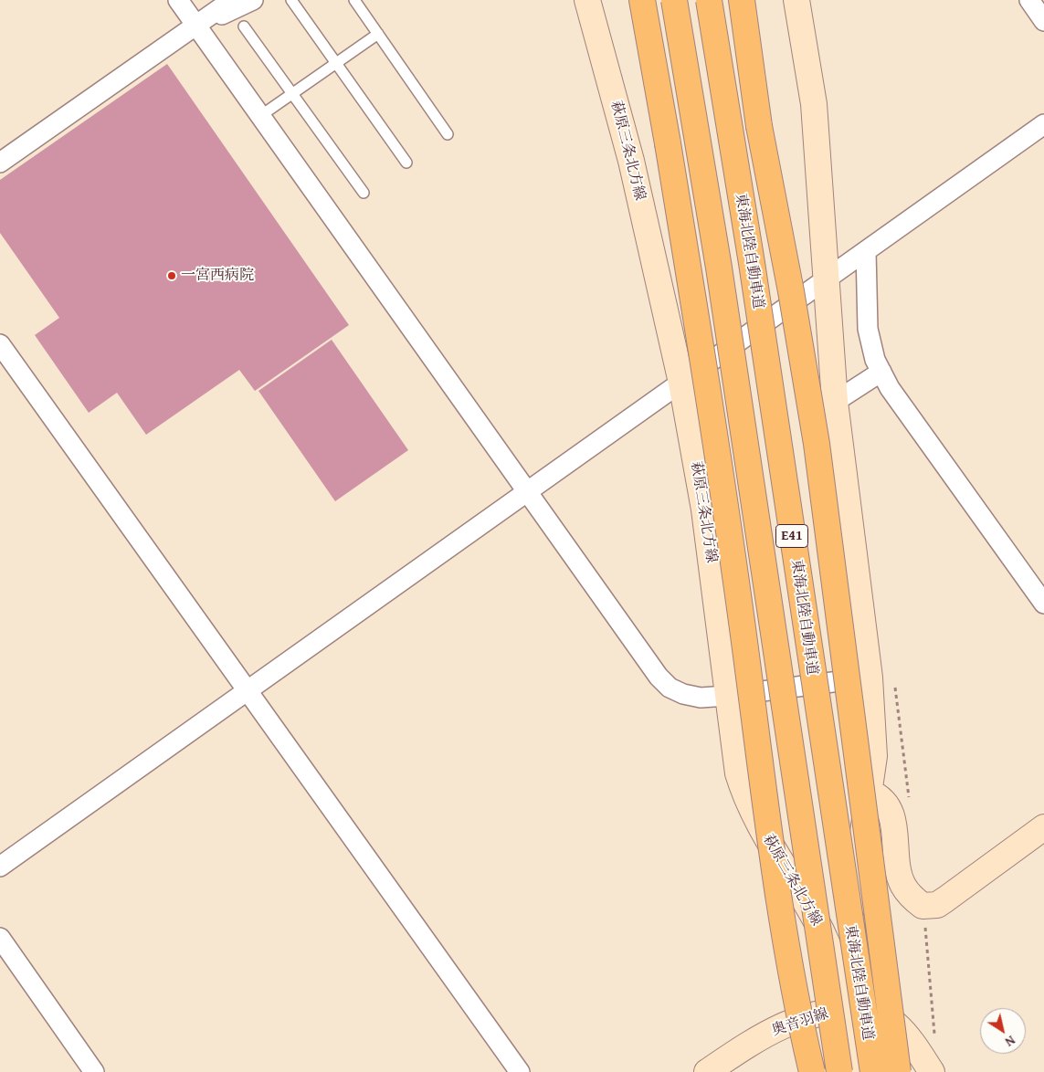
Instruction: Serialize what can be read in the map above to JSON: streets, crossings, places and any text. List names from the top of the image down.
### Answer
{
  "streets": {
    "highway": ["東海北陸自動車道", "E41"],
    "main road": ["萩原三条北方線", "奥音羽線"]
  },
  "crossings": [
    ["萩原三条北方線", "奥音羽線"]
  ],
  "places": ["一宮西病院"],
  "north": "bottom right"
}
